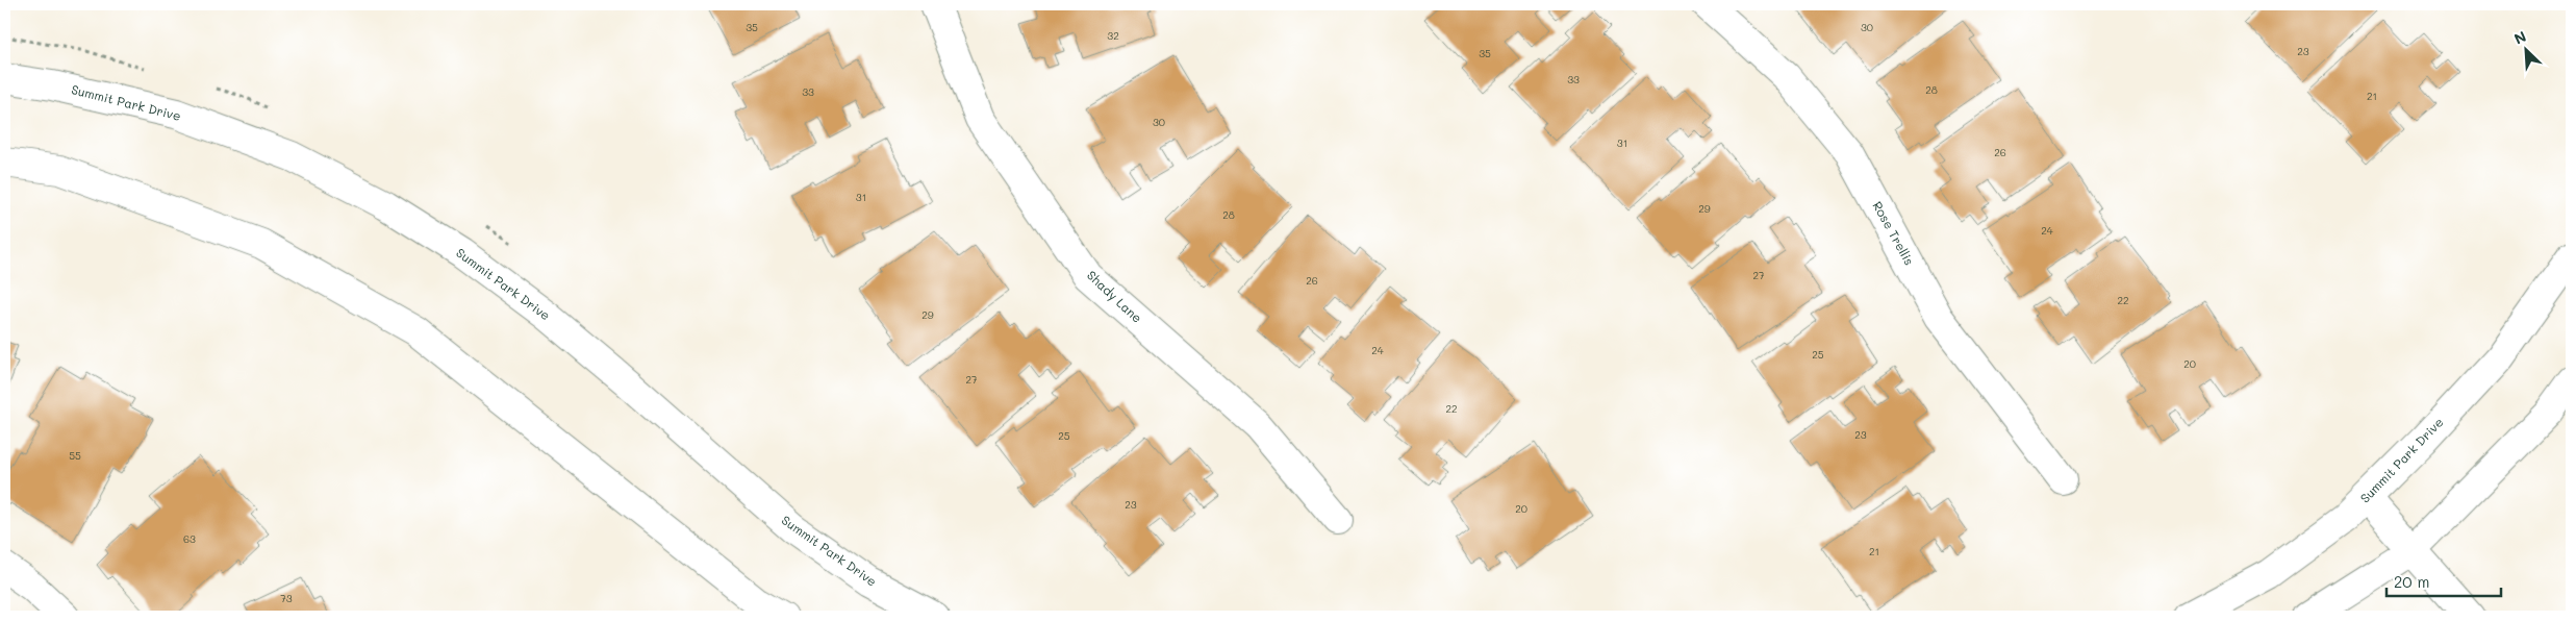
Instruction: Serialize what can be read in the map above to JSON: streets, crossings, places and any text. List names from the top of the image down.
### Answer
{
  "streets": {
    "street": ["Summit Park Drive", "Rose Trellis", "Shady Lane"]
  },
  "house_numbers": [
    "35",
    "30",
    "32",
    "23",
    "35",
    "33",
    "28",
    "33",
    "21",
    "30",
    "31",
    "26",
    "31",
    "29",
    "28",
    "24",
    "27",
    "26",
    "22",
    "29",
    "24",
    "25",
    "20",
    "27",
    "22",
    "23",
    "25",
    "55",
    "23",
    "20",
    "63",
    "21",
    "73"
  ],
  "scale_bar": "20 m",
  "north": "top left"
}
